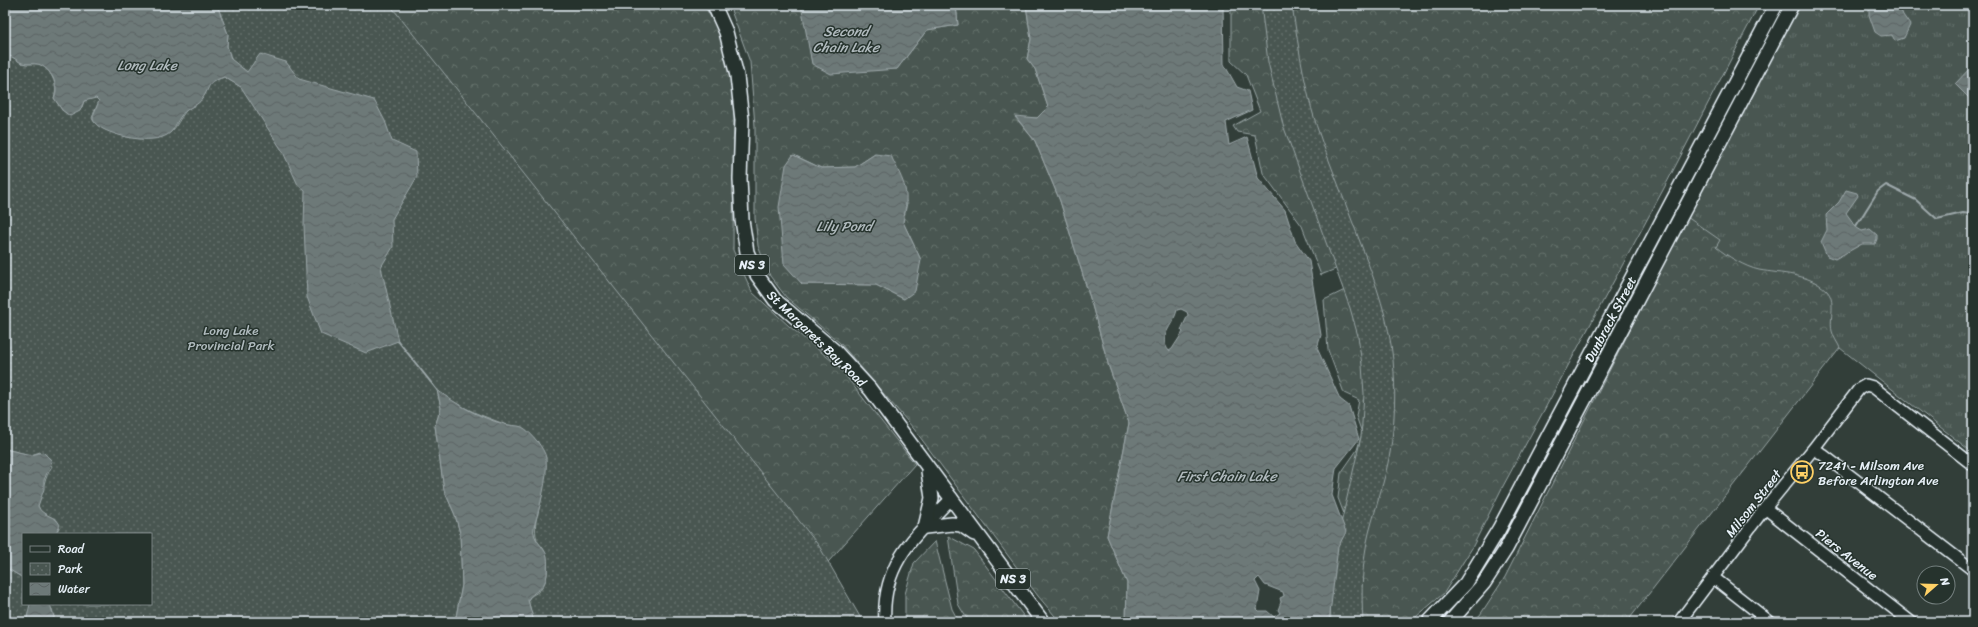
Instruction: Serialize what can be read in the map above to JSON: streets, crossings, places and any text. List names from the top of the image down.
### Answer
{
  "streets": {
    "main road": ["NS 3", "Dunbrack Street", "St Margarets Bay Road"],
    "street": ["Milsom Street", "Piers Avenue"]
  },
  "crossings": [
    ["Milsom Street", "Piers Avenue"]
  ],
  "water": [
    "Second Chain Lake",
    "Long Lake",
    "Lily Pond",
    "First Chain Lake"
  ],
  "parks": ["Long Lake Provincial Park"],
  "places": {
    "bus stop": ["7241 - Milsom Ave Before Arlington Ave"]
  },
  "legend": ["Road", "Park", "Water"],
  "north": "right"
}
